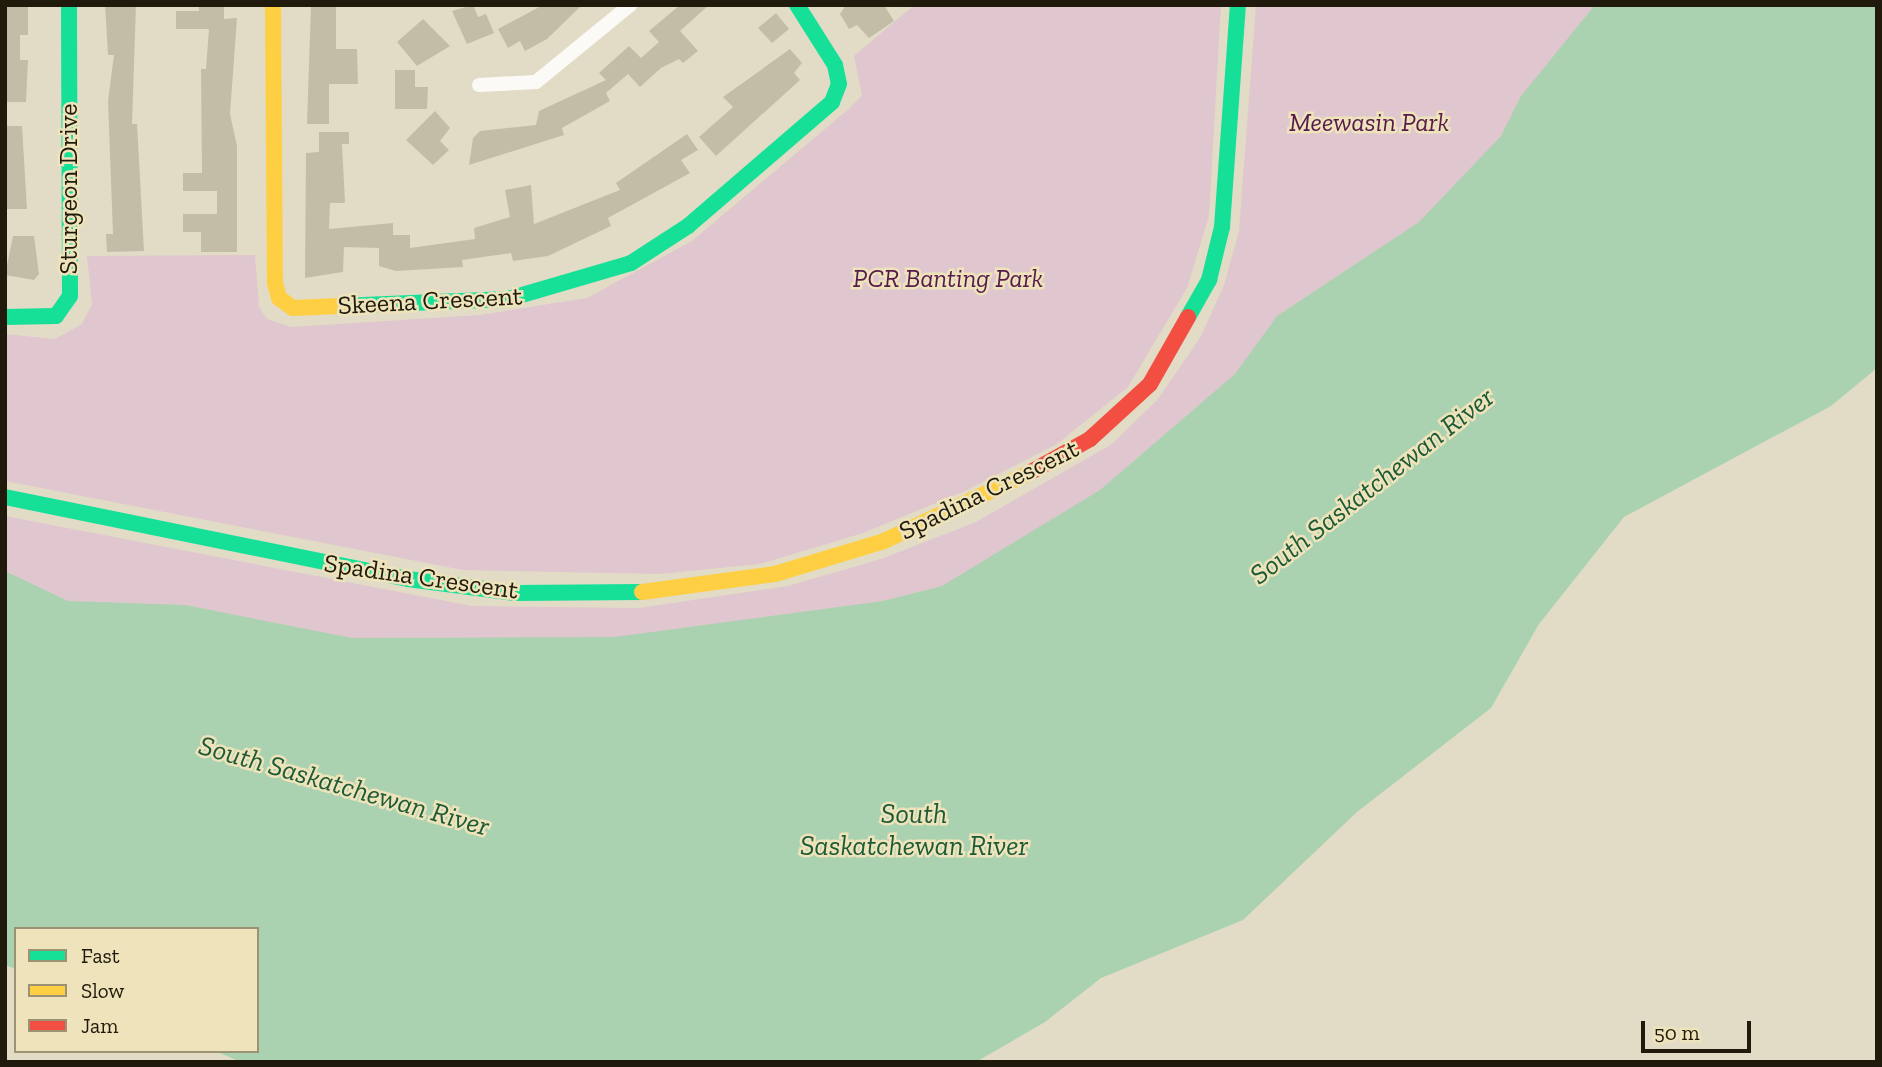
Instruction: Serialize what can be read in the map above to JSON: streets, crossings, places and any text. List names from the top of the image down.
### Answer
{
  "streets": {
    "street": ["Sturgeon Drive", "Skeena Crescent", "Spadina Crescent"]
  },
  "water": ["South Saskatchewan River"],
  "parks": ["Meewasin Park", "PCR Banting Park"],
  "legend": ["Fast", "Slow", "Jam"],
  "scale_bar": "50 m"
}
